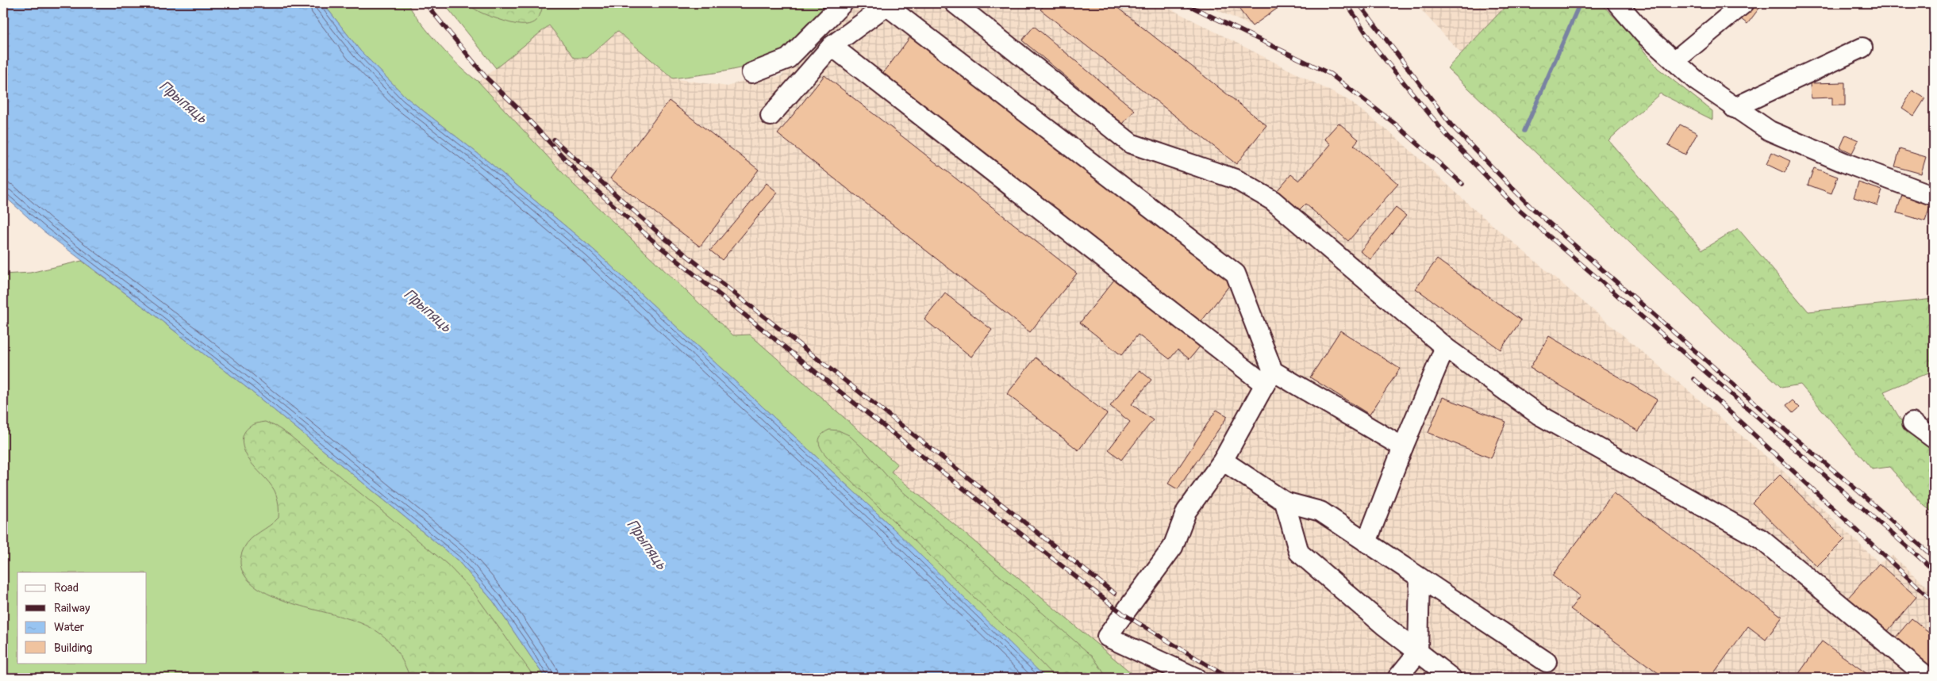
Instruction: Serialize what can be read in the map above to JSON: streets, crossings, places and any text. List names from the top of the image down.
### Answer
{
  "water": ["Прыпяць"],
  "legend": [
    "Road",
    "Railway",
    "Water",
    "Building"
  ]
}
